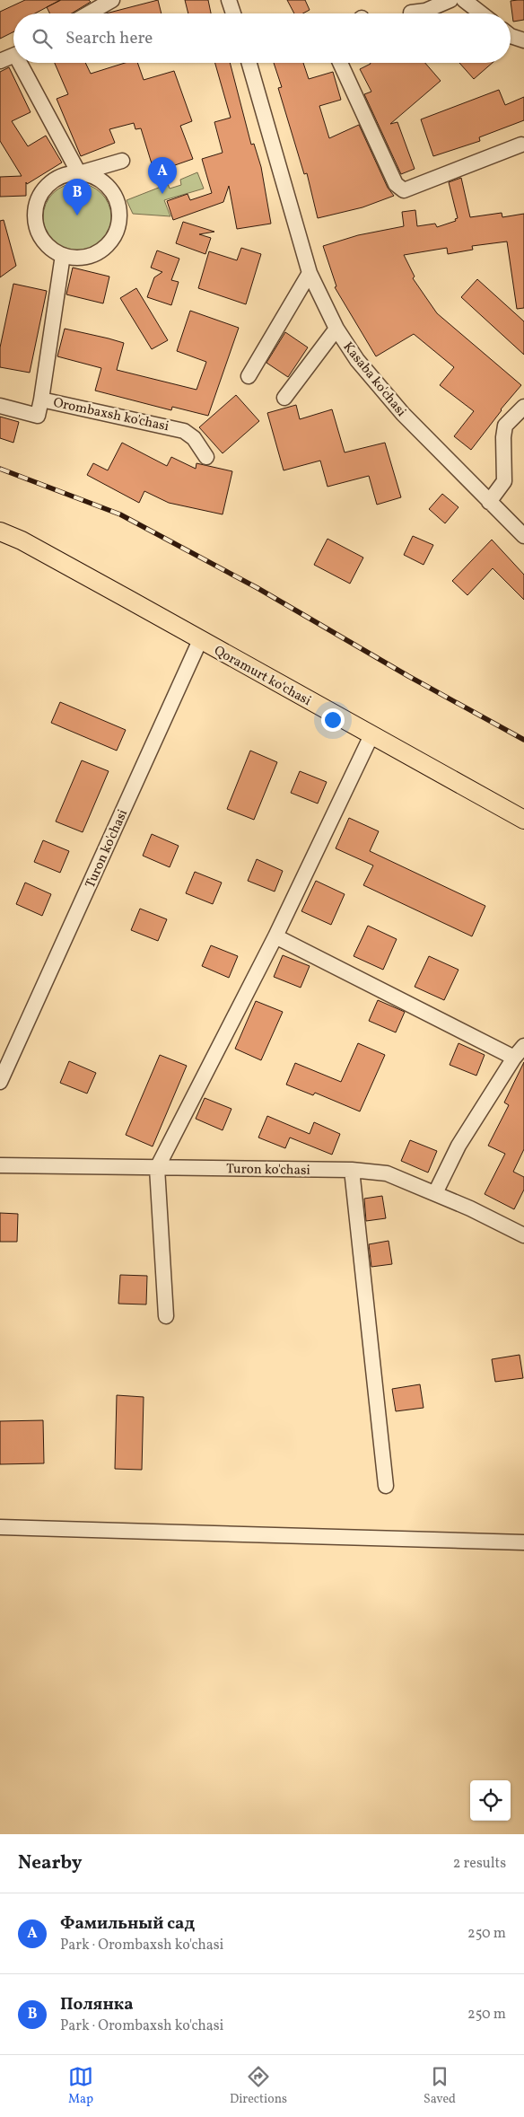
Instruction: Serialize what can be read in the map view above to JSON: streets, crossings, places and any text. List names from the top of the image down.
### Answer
{
  "streets": {
    "main road": ["Qoramurt koʻchasi"],
    "street": ["Kasaba ko'chasi", "Orombaxsh ko'chasi", "Turon ko'chasi"]
  },
  "crossings": [
    ["Qoramurt koʻchasi", "Turon ko'chasi"]
  ],
  "page": {
    "search": "Search here",
    "pins": ["A", "B"],
    "heading": ["Nearby", "2 results"],
    "list": [
      {
        "mark": "A",
        "name": "Фамильный сад",
        "note": "Park · Orombaxsh ko'chasi",
        "value": "250 m"
      },
      {
        "mark": "B",
        "name": "Полянка",
        "note": "Park · Orombaxsh ko'chasi",
        "value": "250 m"
      }
    ],
    "nav": ["Map", "Directions", "Saved"]
  }
}
